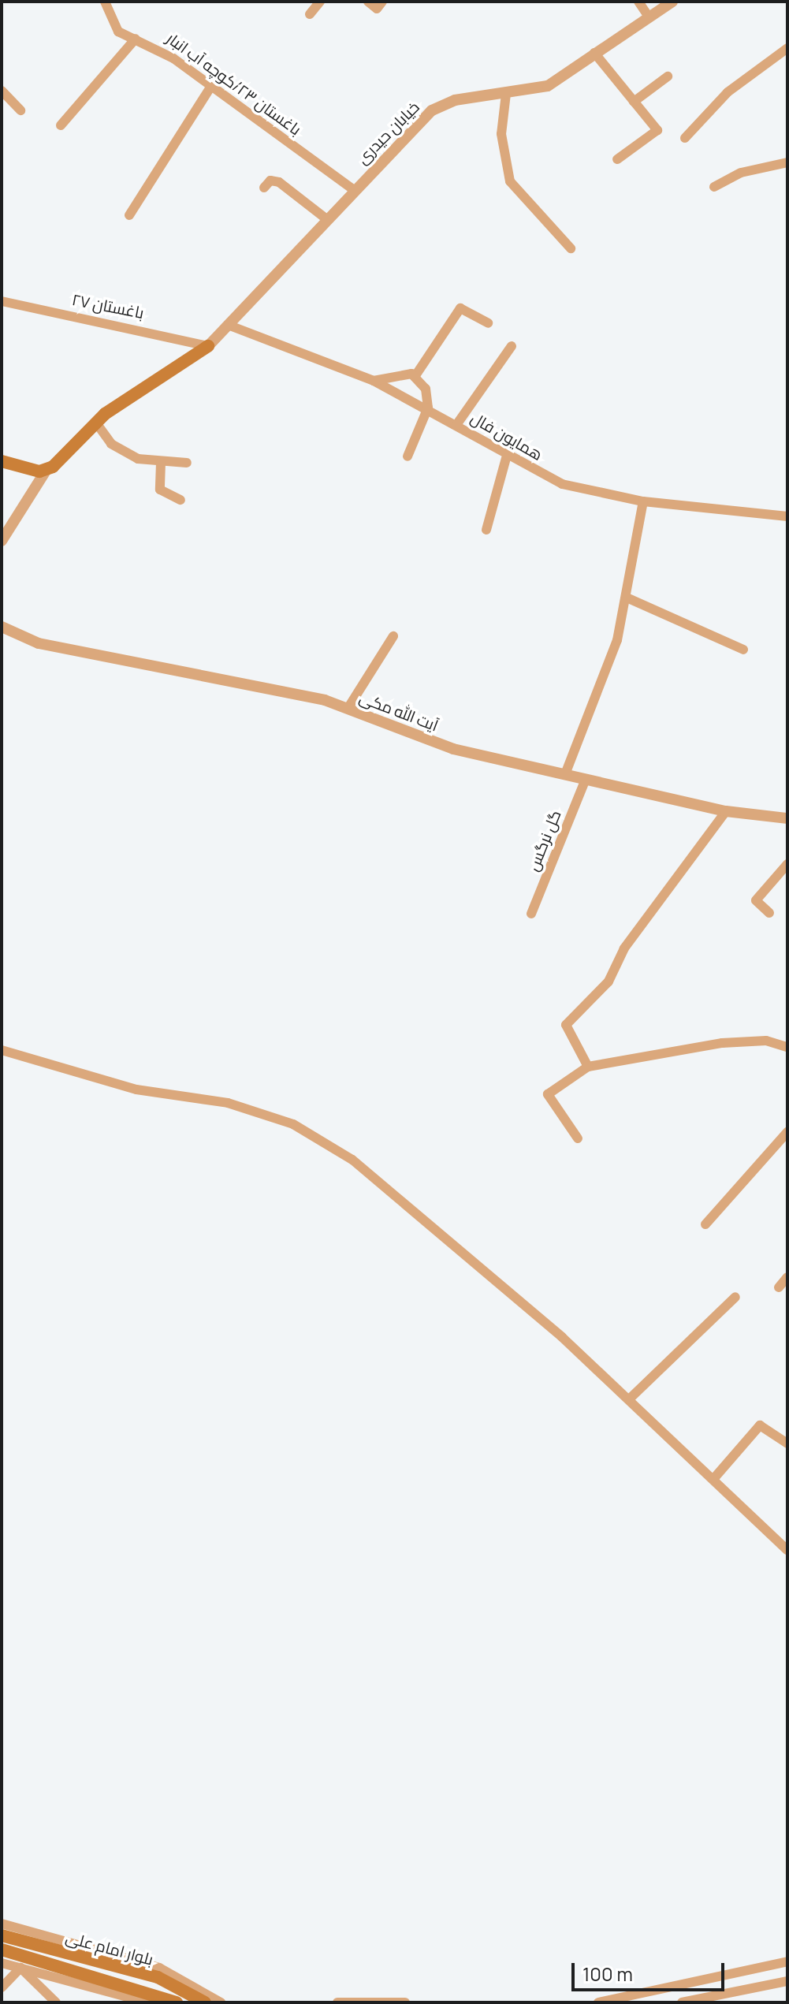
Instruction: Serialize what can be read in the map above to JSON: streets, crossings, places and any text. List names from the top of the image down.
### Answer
{
  "streets": {
    "main road": ["بلوار امام علی"],
    "street": [
      "باغستان ۲۳/کوچه آب انبار",
      "خیابان حیدری",
      "باغستان ۲۷",
      "همایون فال",
      "آیت الله مکی",
      "گل نرگس"
    ]
  },
  "crossings": [
    ["باغستان ۲۳/کوچه آب انبار", "خیابان حیدری"],
    ["خیابان حیدری", "باغستان ۲۷"],
    ["خیابان حیدری", "همایون فال"],
    ["آیت الله مکی", "گل نرگس"]
  ],
  "scale_bar": "100 m"
}
